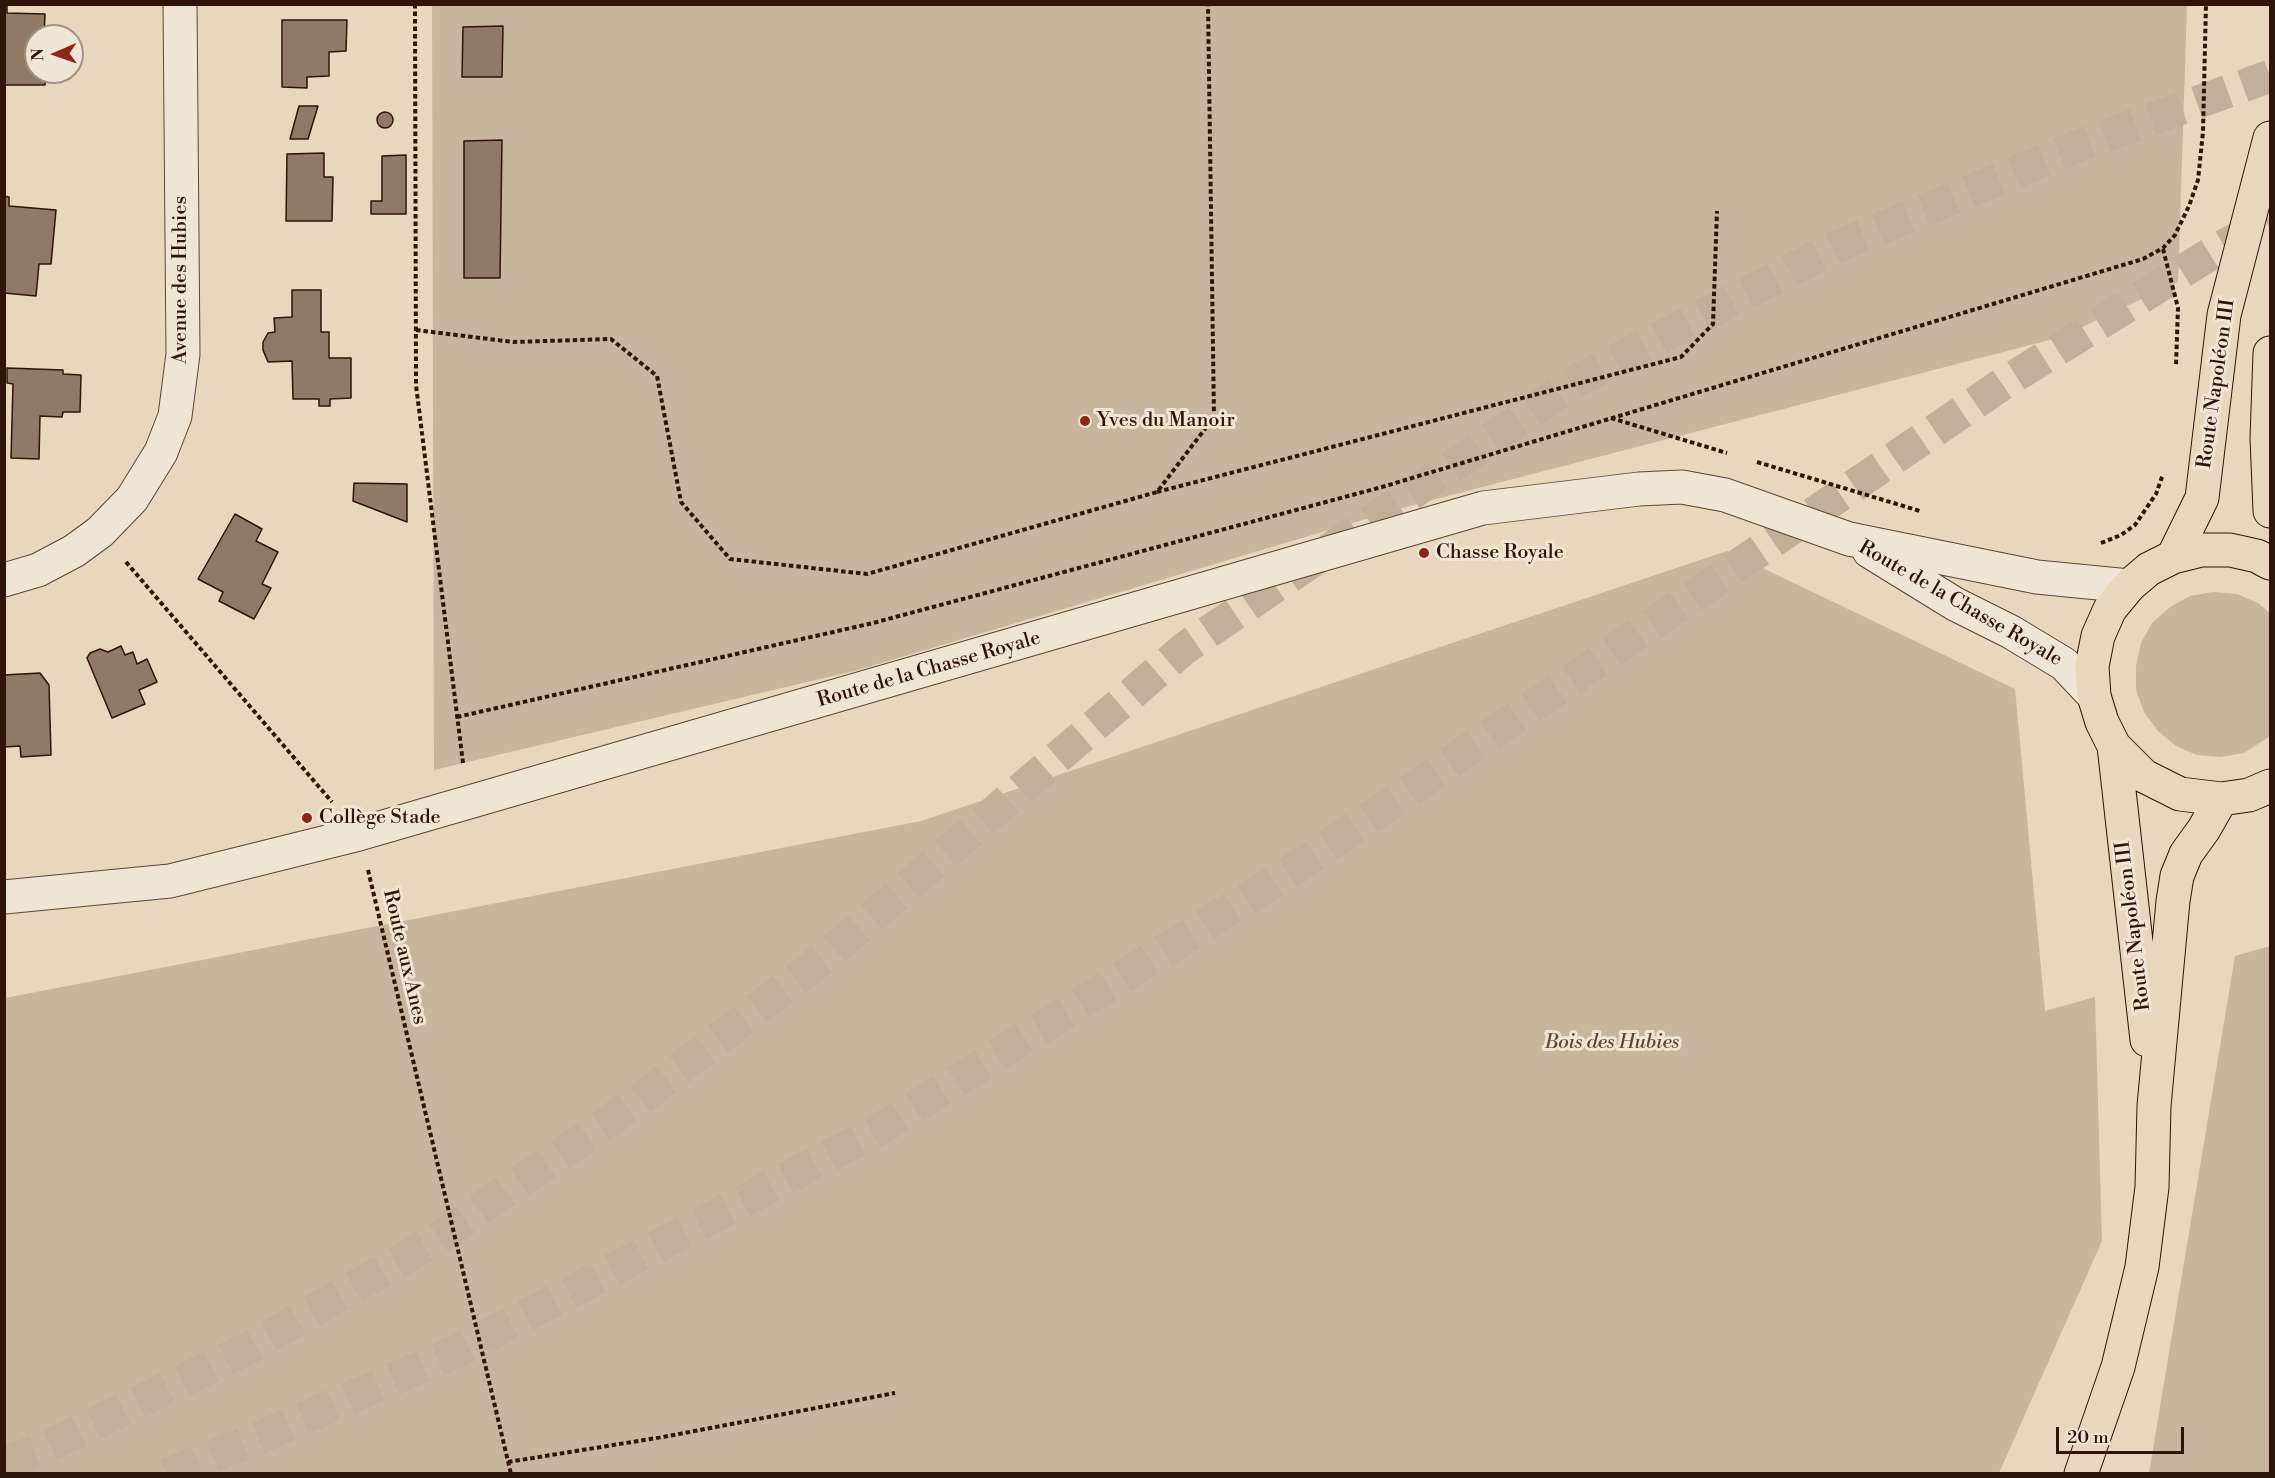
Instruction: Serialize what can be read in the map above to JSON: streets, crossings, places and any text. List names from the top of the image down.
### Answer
{
  "streets": {
    "main road": ["Route Napoléon III"],
    "street": ["Avenue des Hubies", "Route de la Chasse Royale"],
    "path": ["Route aux Anes"]
  },
  "crossings": [
    ["Avenue des Hubies", "Route aux Anes"],
    ["Route Napoléon III", "Route de la Chasse Royale"],
    ["Route de la Chasse Royale", "Route aux Anes"]
  ],
  "parks": ["Bois des Hubies"],
  "places": ["Yves du Manoir", "Chasse Royale", "Collège Stade"],
  "scale_bar": "20 m",
  "north": "left"
}
